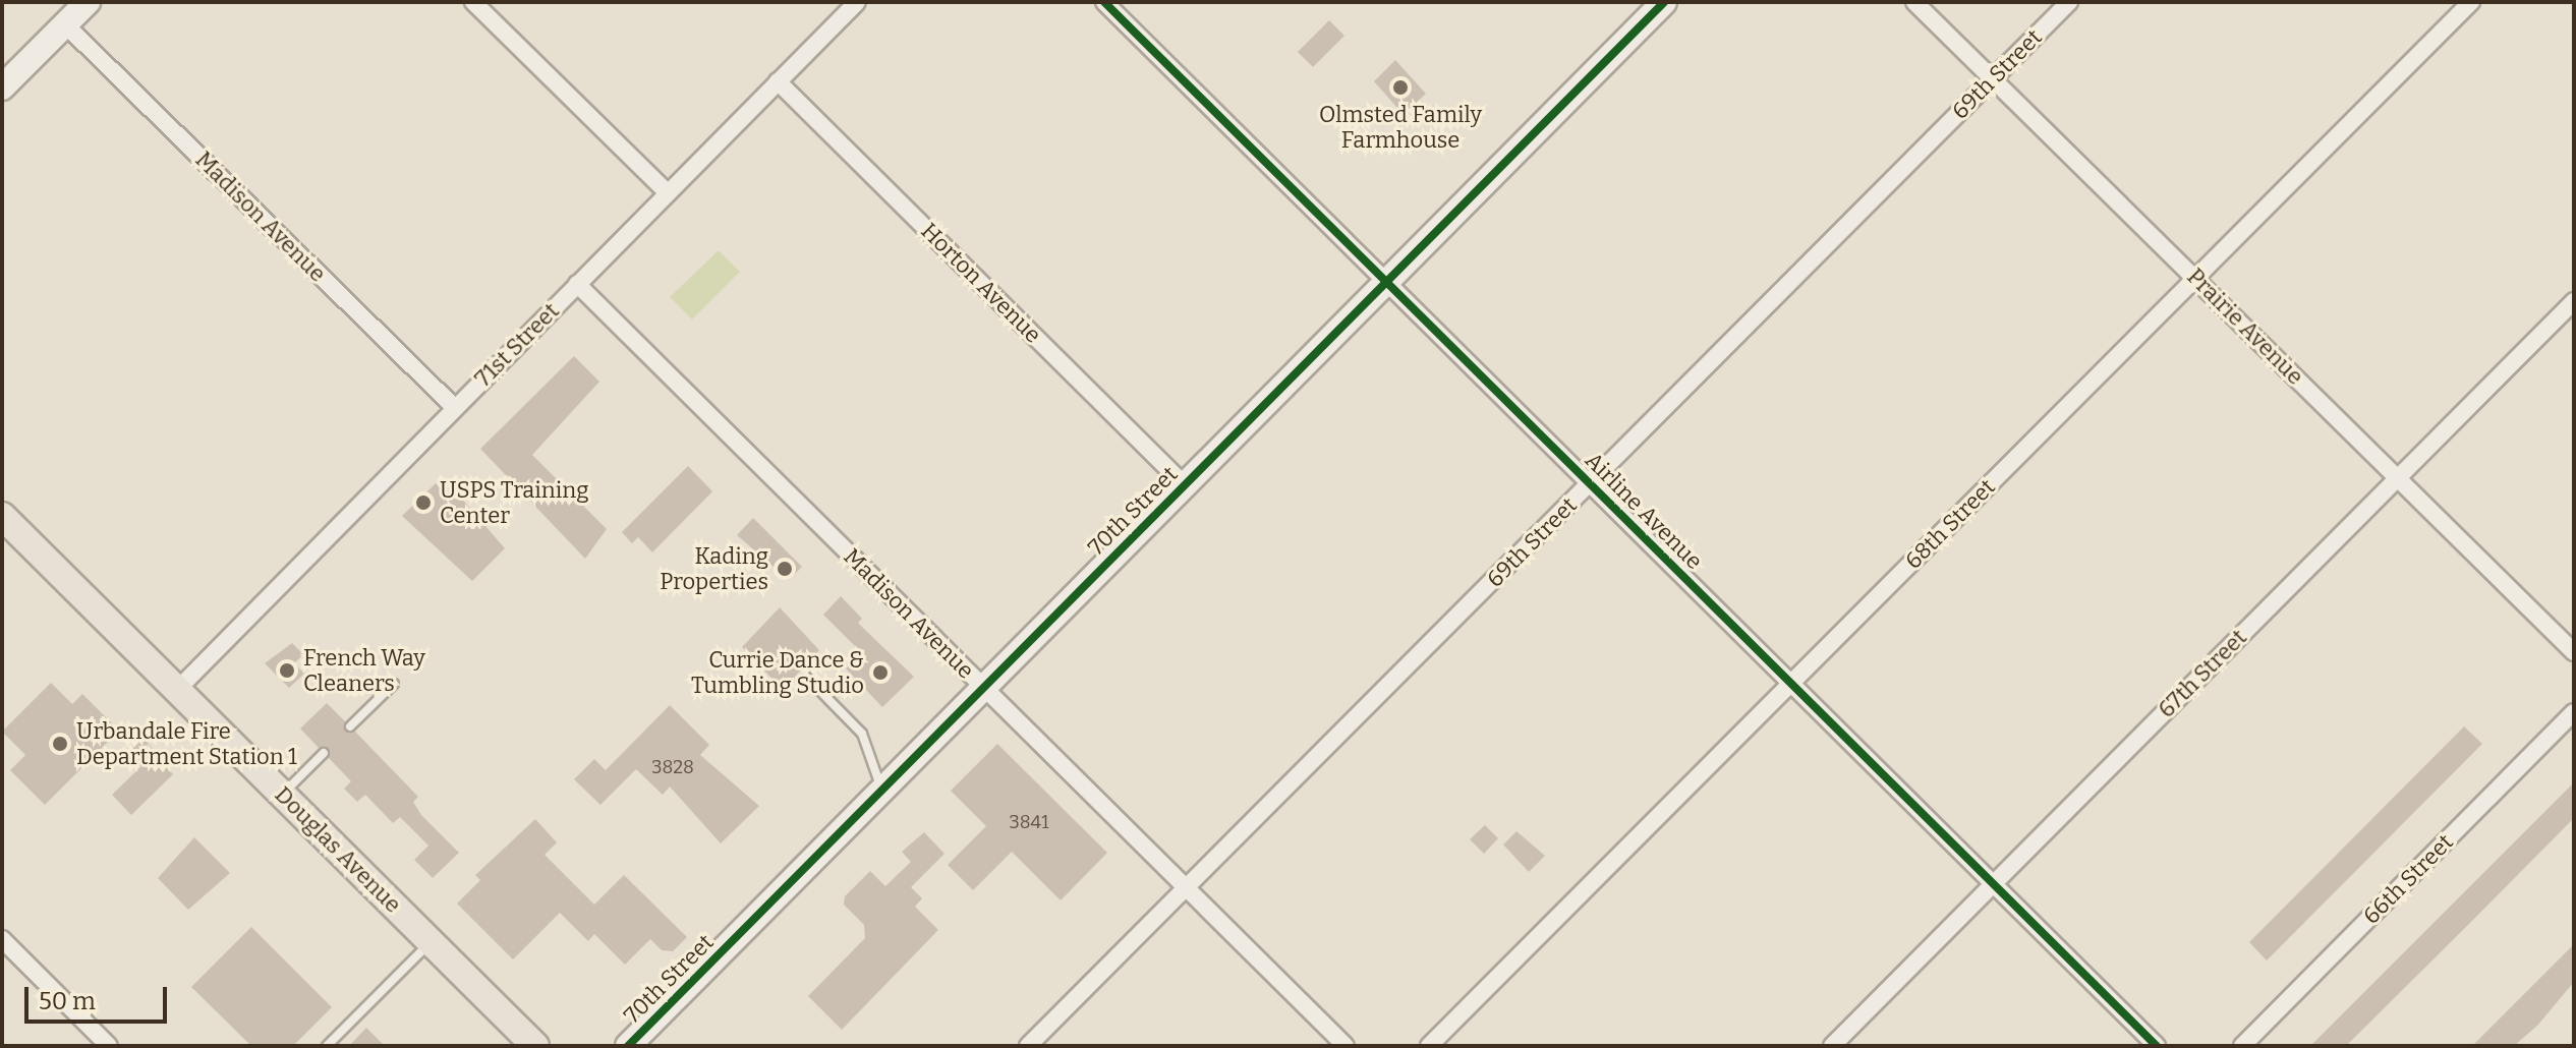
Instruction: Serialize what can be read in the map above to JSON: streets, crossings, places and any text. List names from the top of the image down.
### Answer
{
  "streets": {
    "main road": ["70th Street", "Douglas Avenue"],
    "street": [
      "69th Street",
      "Madison Avenue",
      "Horton Avenue",
      "Prairie Avenue",
      "71st Street",
      "Airline Avenue",
      "68th Street",
      "67th Street",
      "66th Street"
    ]
  },
  "crossings": [
    ["69th Street", "Madison Avenue"],
    ["69th Street", "Prairie Avenue"],
    ["69th Street", "Airline Avenue"],
    ["Madison Avenue", "71st Street"],
    ["Madison Avenue", "70th Street"],
    ["Horton Avenue", "71st Street"],
    ["Horton Avenue", "70th Street"],
    ["Prairie Avenue", "68th Street"],
    ["Prairie Avenue", "67th Street"],
    ["71st Street", "Douglas Avenue"],
    ["70th Street", "Airline Avenue"],
    ["Airline Avenue", "68th Street"],
    ["Airline Avenue", "67th Street"]
  ],
  "places": [
    "Olmsted Family Farmhouse",
    "USPS Training Center",
    "Kading Properties",
    "French Way Cleaners",
    "Currie Dance & Tumbling Studio",
    "Urbandale Fire Department Station 1"
  ],
  "house_numbers": ["3828", "3841"],
  "scale_bar": "50 m"
}
